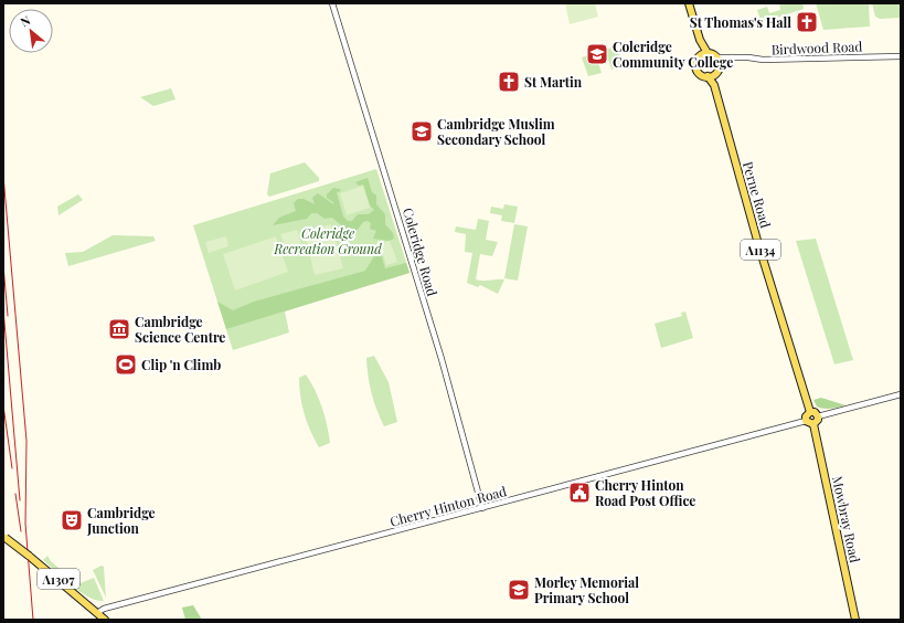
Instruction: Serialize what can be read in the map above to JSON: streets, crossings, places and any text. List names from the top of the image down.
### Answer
{
  "streets": {
    "main road": [
      "Perne Road",
      "A1134",
      "Mowbray Road",
      "A1307"
    ],
    "street": ["Birdwood Road", "Coleridge Road", "Cherry Hinton Road"]
  },
  "crossings": [
    ["Birdwood Road", "Perne Road"],
    ["Perne Road", "Cherry Hinton Road"],
    ["Perne Road", "Mowbray Road"],
    ["Coleridge Road", "Cherry Hinton Road"],
    ["Cherry Hinton Road", "Mowbray Road"],
    ["Cherry Hinton Road", "A1307"]
  ],
  "parks": ["Coleridge Recreation Ground"],
  "places": {
    "church": ["St Thomas's Hall", "St Martin"],
    "school or university": ["Coleridge Community College", "Cambridge Muslim Secondary School", "Morley Memorial Primary School"],
    "museum": ["Cambridge Science Centre"],
    "sports": ["Clip 'n Climb"],
    "public building": ["Cherry Hinton Road Post Office"],
    "theatre": ["Cambridge Junction"]
  },
  "north": "top left"
}
